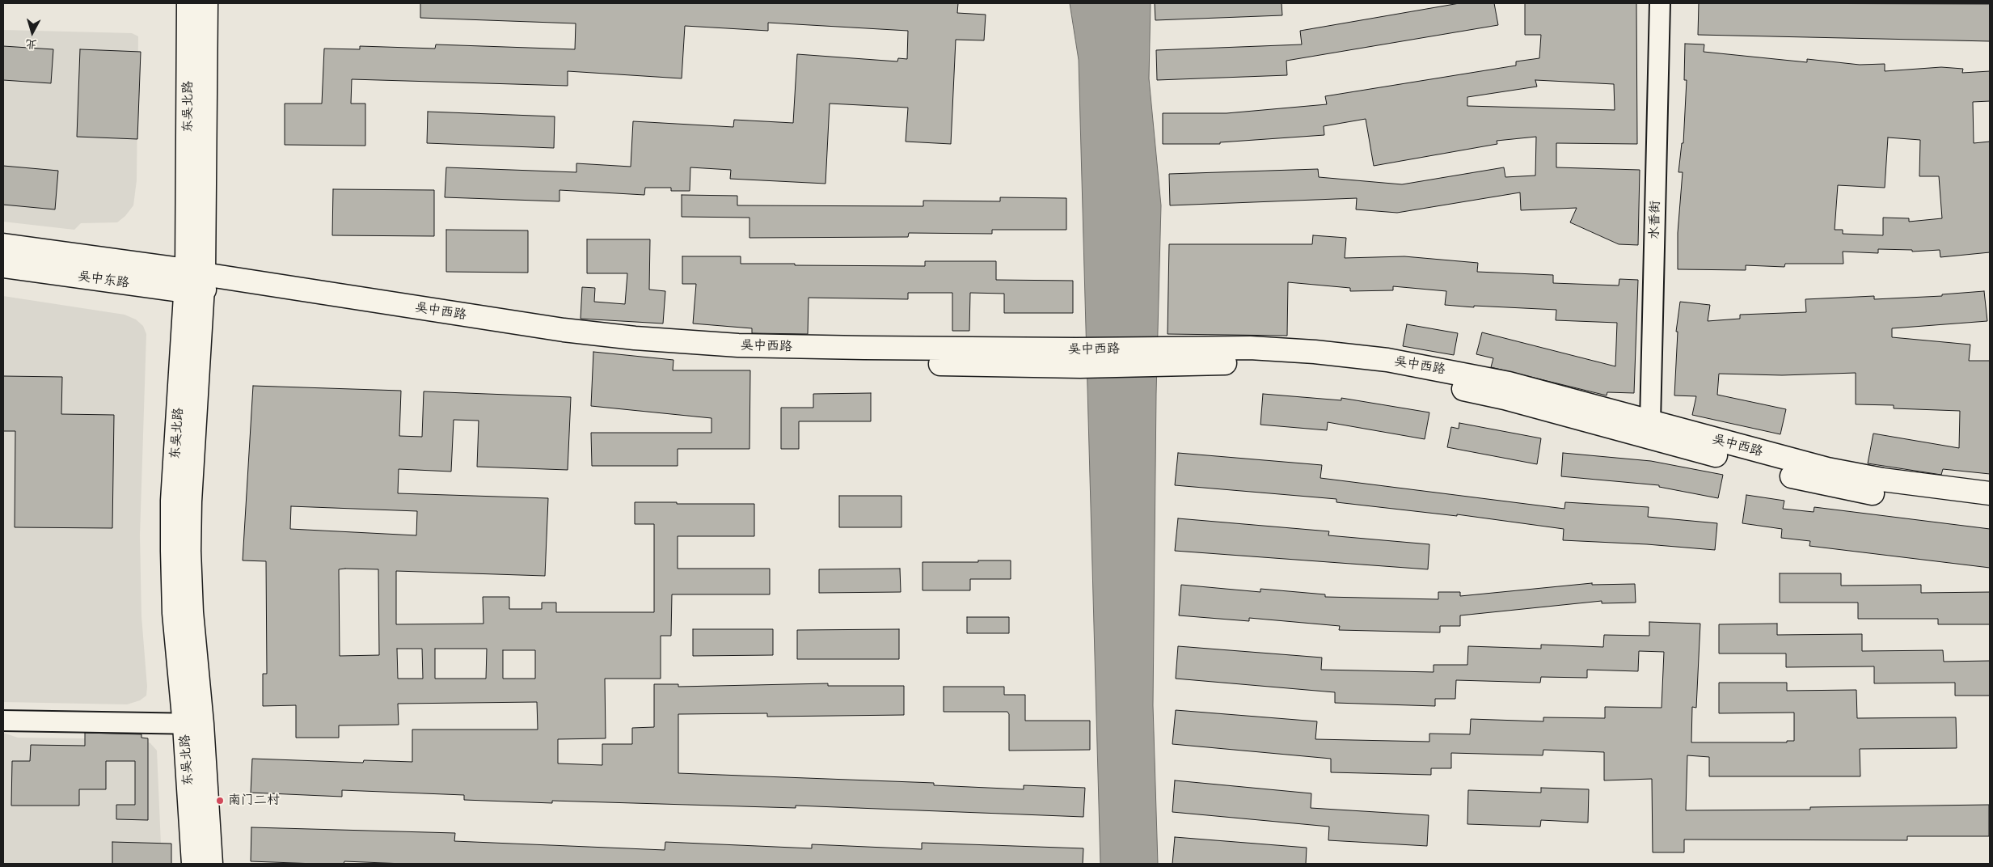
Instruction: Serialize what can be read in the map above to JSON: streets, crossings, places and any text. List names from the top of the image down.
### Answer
{
  "streets": {
    "main road": ["东吴北路", "吴中东路", "吴中西路"],
    "street": ["水香街"]
  },
  "crossings": [
    ["东吴北路", "吴中东路"],
    ["东吴北路", "吴中西路"],
    ["水香街", "吴中西路"],
    ["吴中东路", "吴中西路"]
  ],
  "places": ["南门二村"],
  "north": "bottom"
}
